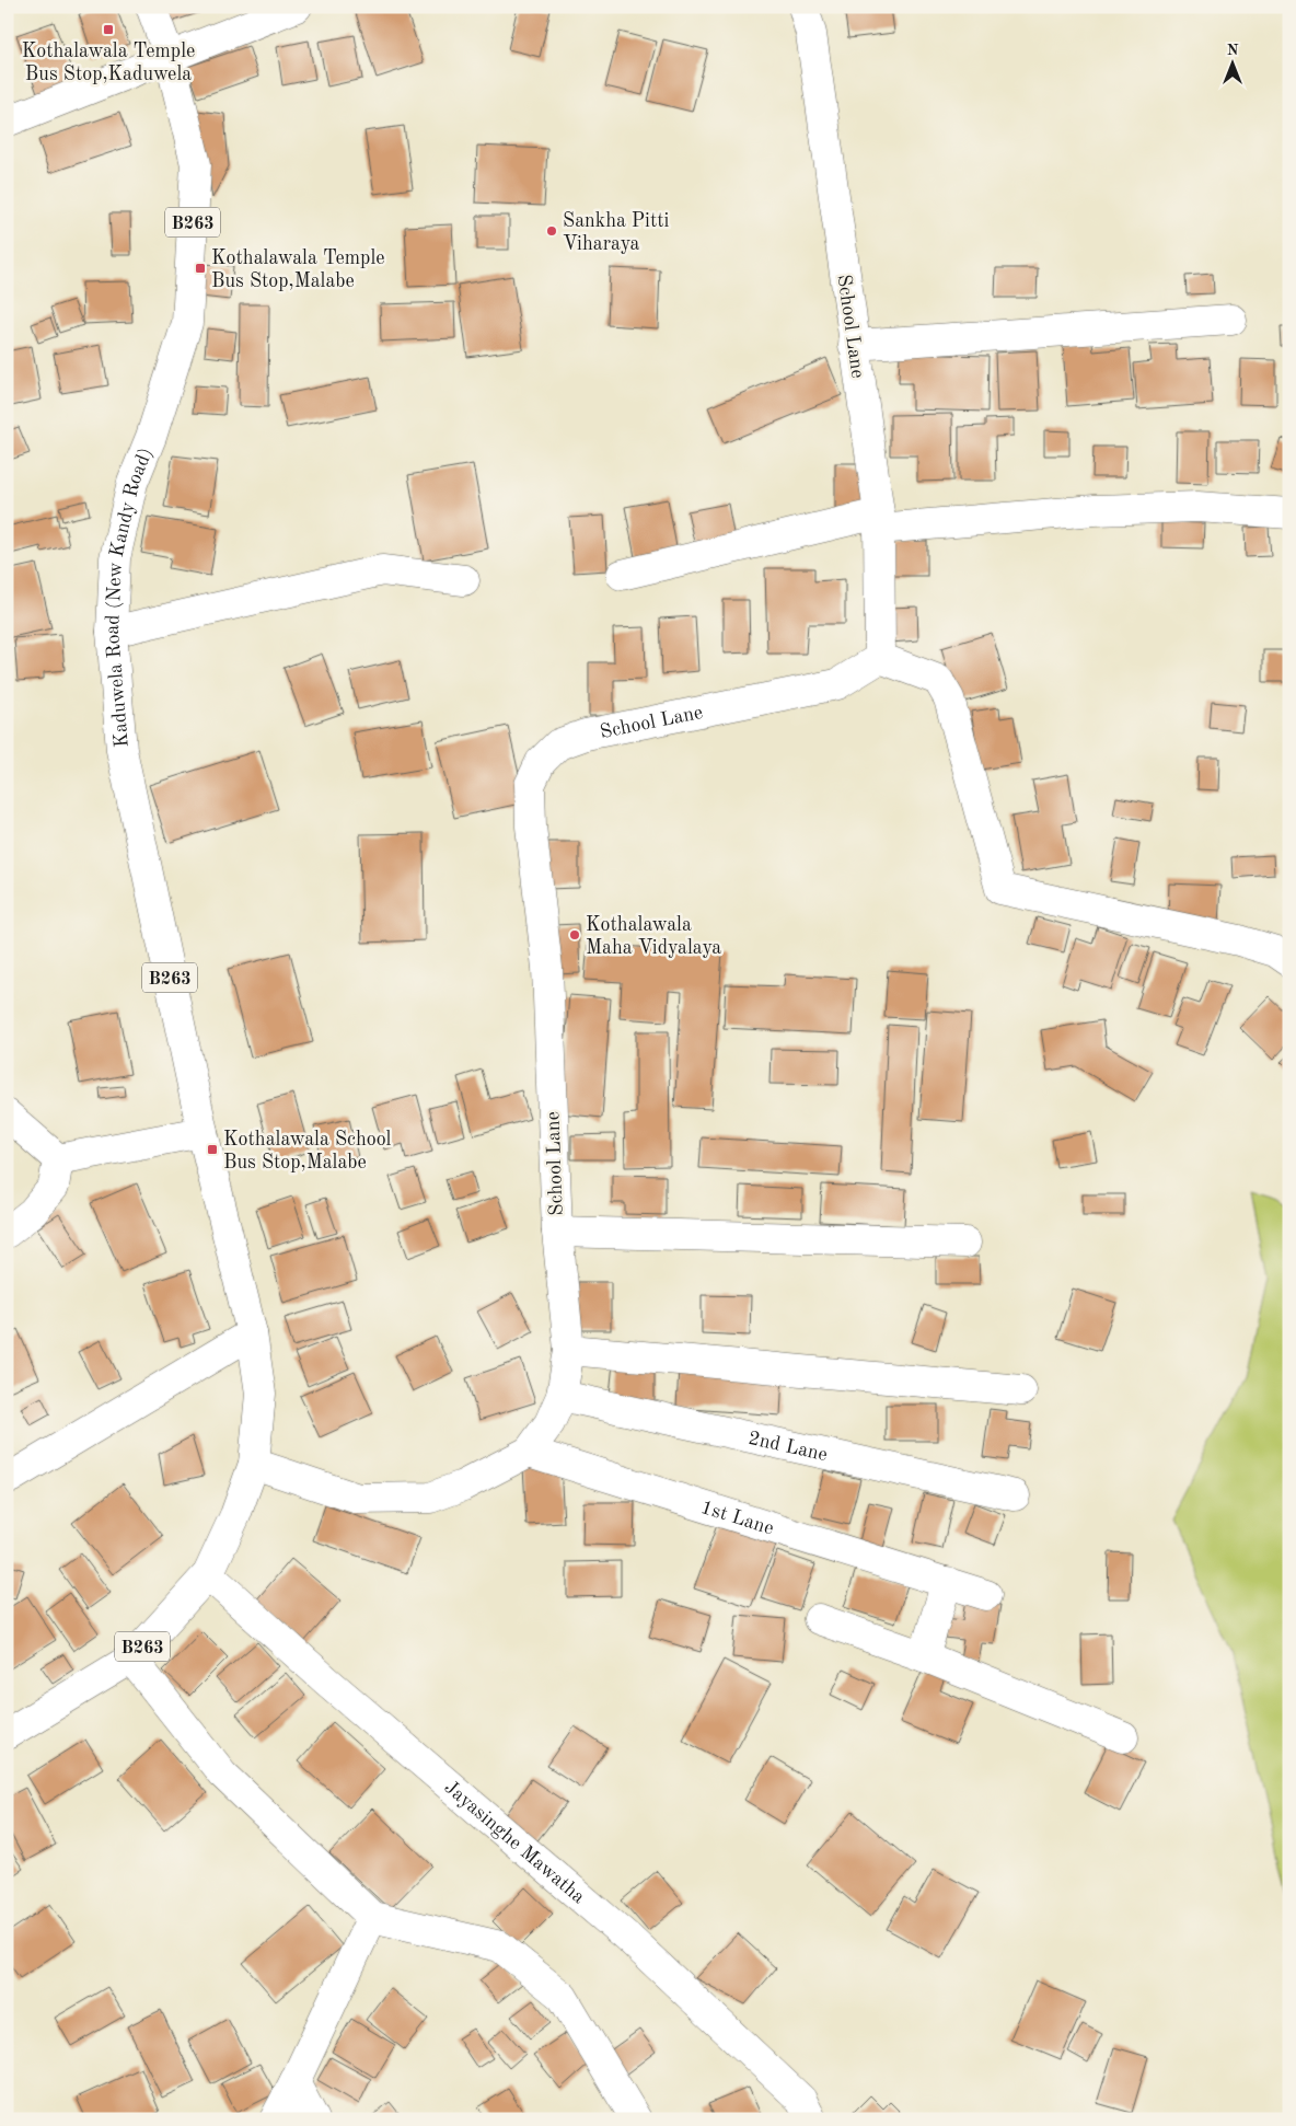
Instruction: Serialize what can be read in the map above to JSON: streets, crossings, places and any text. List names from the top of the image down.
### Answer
{
  "streets": {
    "street": [
      "B263",
      "School Lane",
      "Kaduwela Road (New Kandy Road)",
      "2nd Lane",
      "1st Lane",
      "Jayasinghe Mawatha"
    ]
  },
  "crossings": [
    ["School Lane", "Kaduwela Road (New Kandy Road)"],
    ["School Lane", "2nd Lane"],
    ["School Lane", "1st Lane"],
    ["Kaduwela Road (New Kandy Road)", "Jayasinghe Mawatha"]
  ],
  "places": {
    "transit": ["Kothalawala Temple Bus Stop,Kaduwela", "Kothalawala Temple Bus Stop,Malabe", "Kothalawala School Bus Stop,Malabe"],
    "other": ["Sankha Pitti Viharaya", "Kothalawala Maha Vidyalaya"]
  },
  "north": "top"
}
